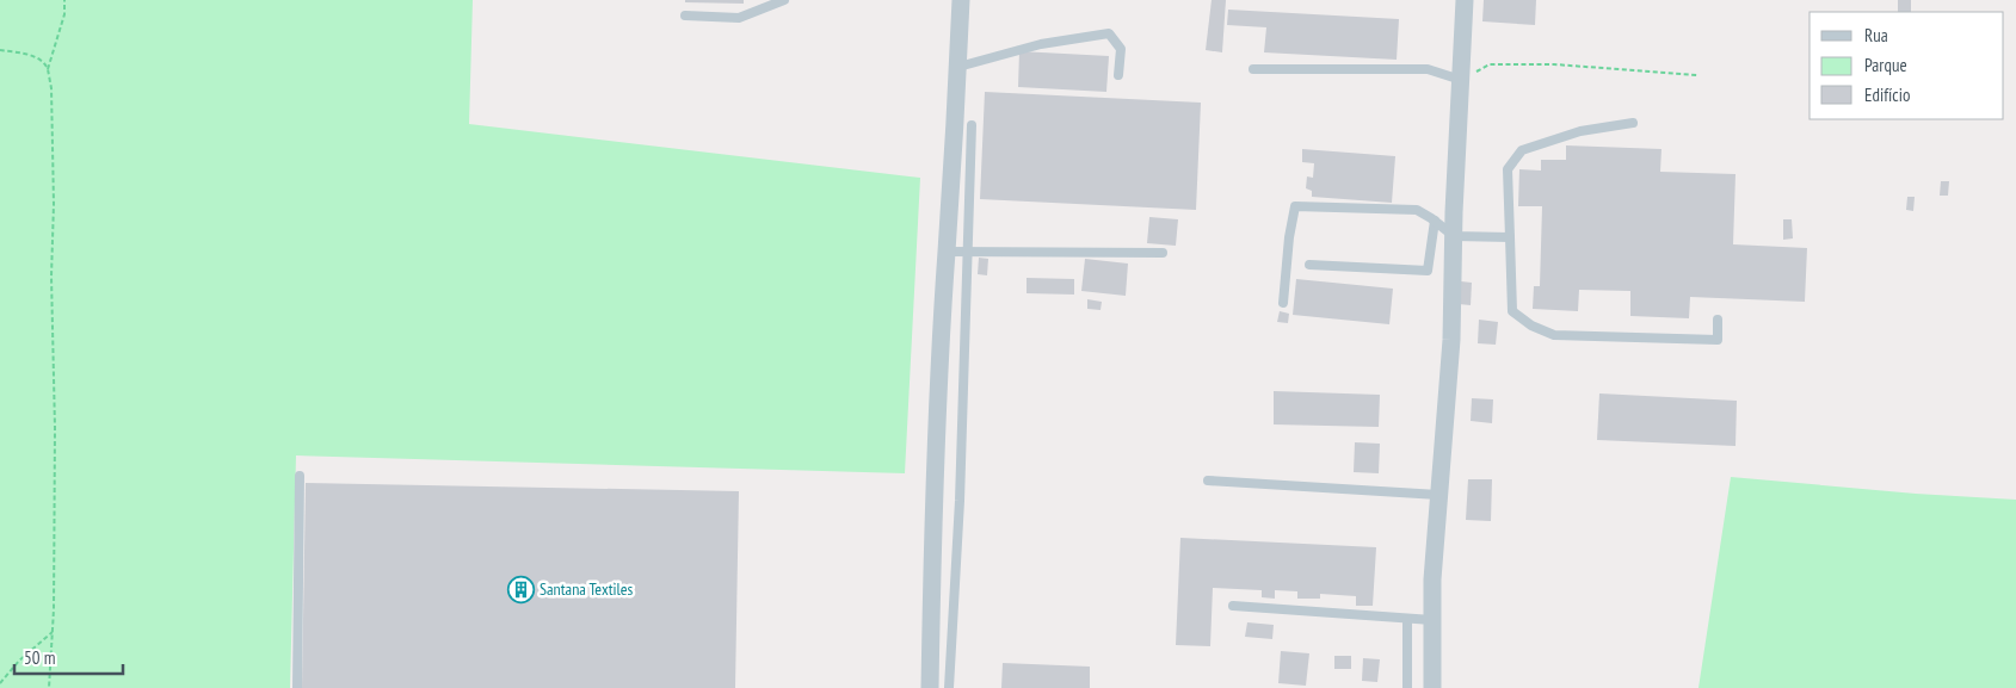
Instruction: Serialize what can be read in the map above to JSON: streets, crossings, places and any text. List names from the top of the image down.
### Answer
{
  "places": {
    "building": ["Santana Textiles"]
  },
  "legend": ["Rua", "Parque", "Edifício"],
  "scale_bar": "50 m"
}
